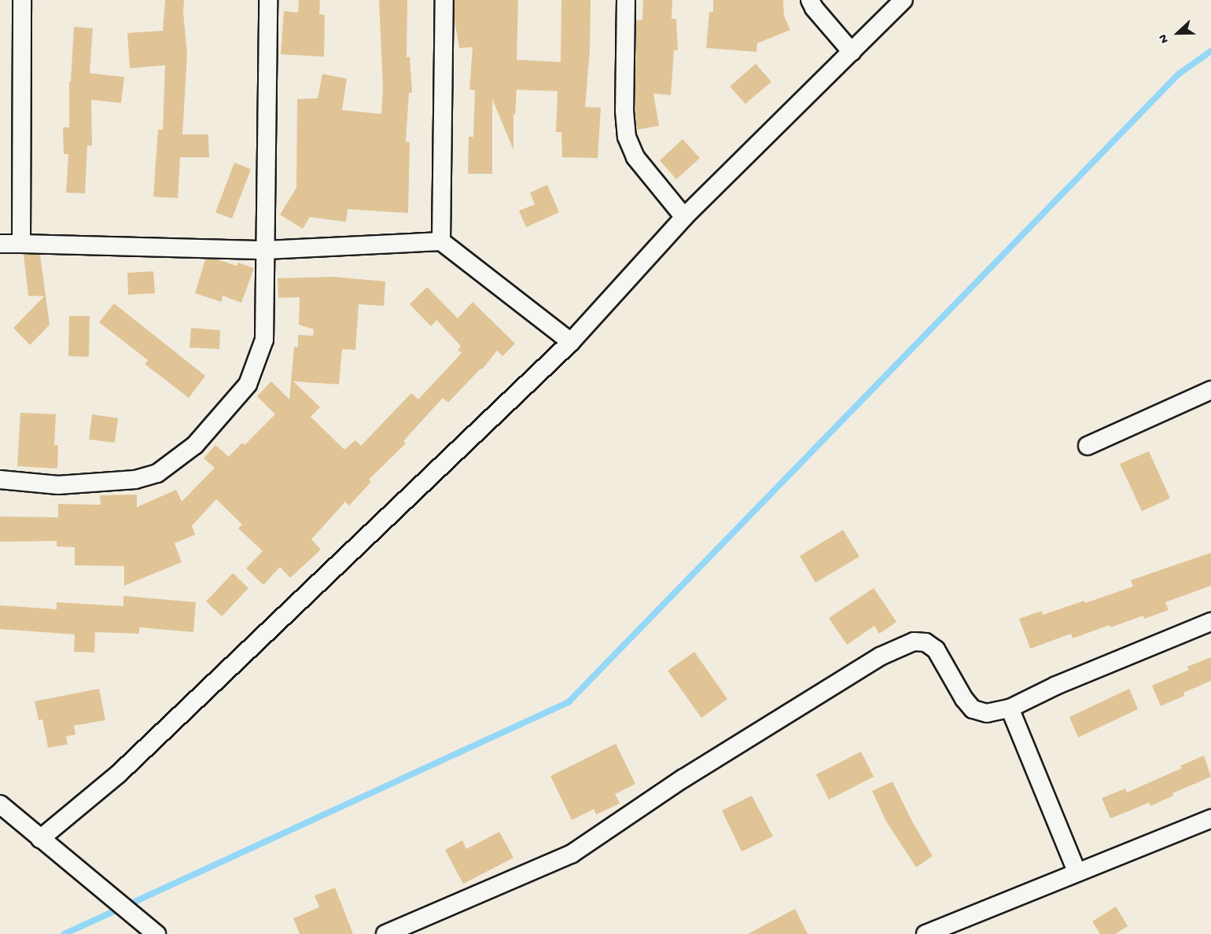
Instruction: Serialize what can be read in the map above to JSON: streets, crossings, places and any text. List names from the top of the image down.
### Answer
{
  "north": "left"
}
